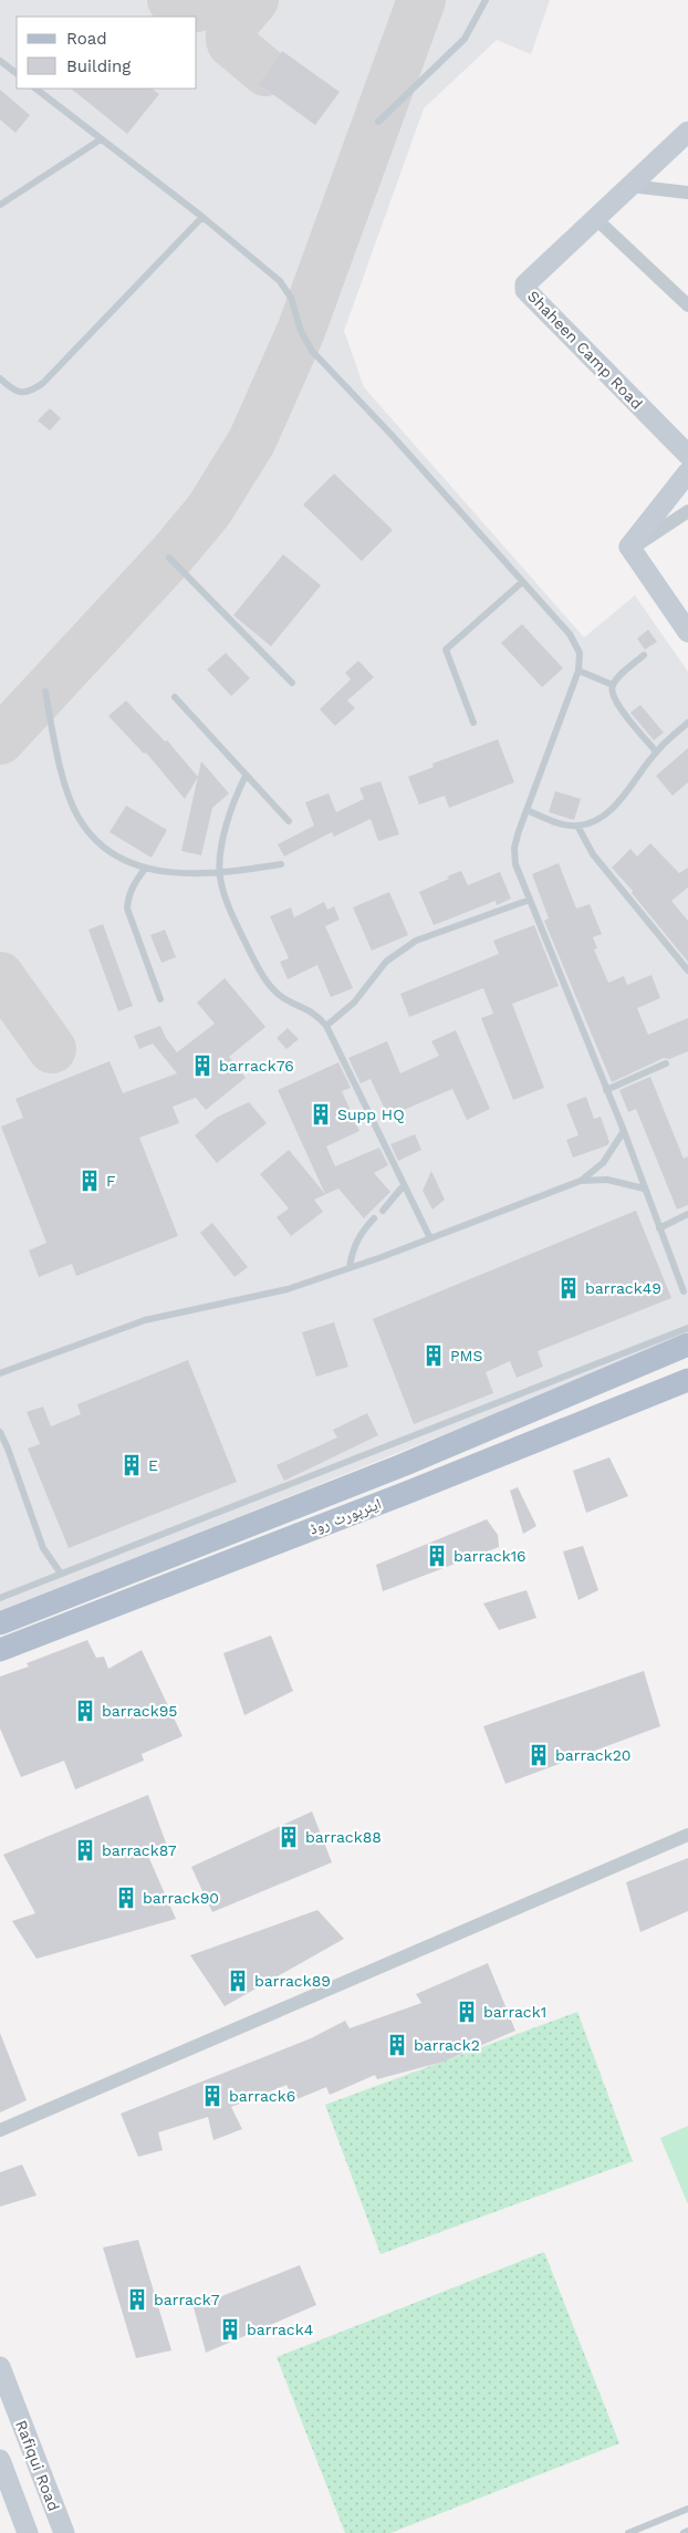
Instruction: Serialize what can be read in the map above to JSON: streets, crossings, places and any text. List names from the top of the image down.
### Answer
{
  "streets": {
    "main road": ["ایئرپورٹ روڈ"],
    "street": ["Shaheen Camp Road", "Rafiqui Road"]
  },
  "places": {
    "building": [
      "barrack76",
      "Supp HQ",
      "F",
      "barrack49",
      "PMS",
      "E",
      "barrack16",
      "barrack95",
      "barrack20",
      "barrack88",
      "barrack87",
      "barrack90",
      "barrack89",
      "barrack1",
      "barrack2",
      "barrack6",
      "barrack7",
      "barrack4"
    ]
  },
  "legend": ["Road", "Building"]
}
